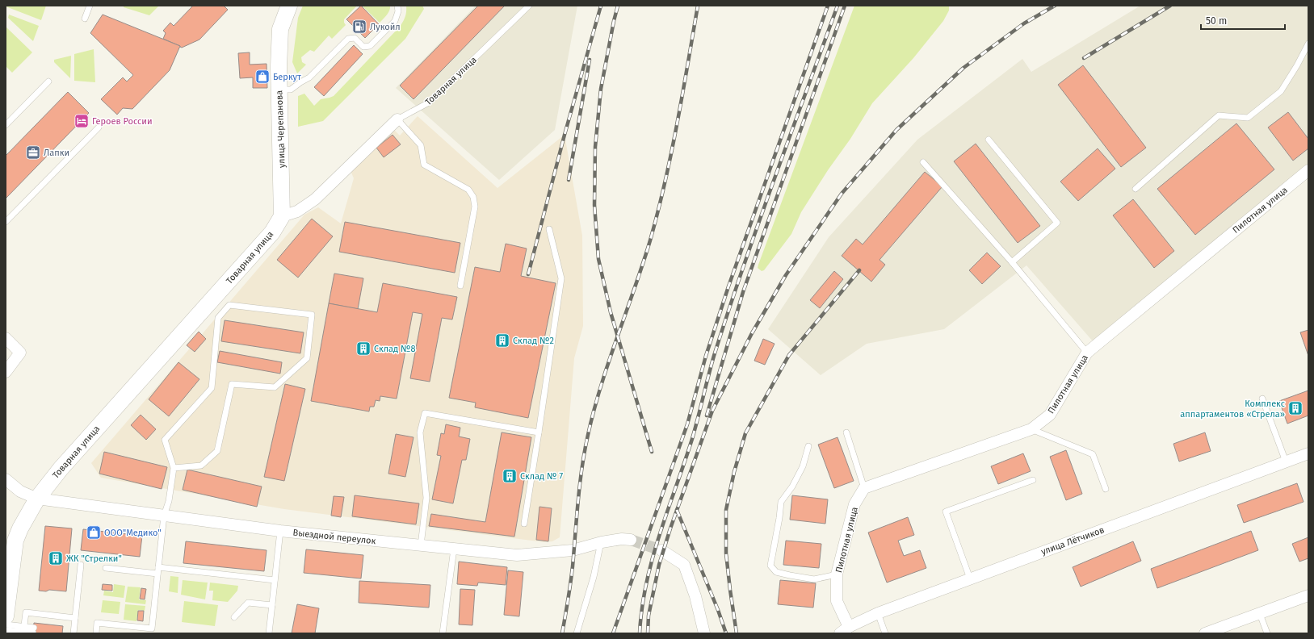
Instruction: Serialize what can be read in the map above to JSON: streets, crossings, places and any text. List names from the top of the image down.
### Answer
{
  "streets": {
    "main road": ["Товарная улица", "улица Черепанова"],
    "street": ["Пилотная улица", "Выездной переулок", "улица Лётчиков"]
  },
  "crossings": [
    ["Товарная улица", "улица Черепанова"],
    ["Товарная улица", "Выездной переулок"],
    ["Пилотная улица", "улица Лётчиков"]
  ],
  "places": {
    "fuel station": ["Лукойл"],
    "shop": ["Беркут", "ООО\"Медико\""],
    "hotel": ["Героев России"],
    "office": ["Лапки"],
    "building": [
      "Склад №2",
      "Склад №8",
      "Комплекс аппартаментов «Стрела»",
      "Склад № 7",
      "ЖК \"Стрелки\""
    ]
  },
  "scale_bar": "50 m"
}
